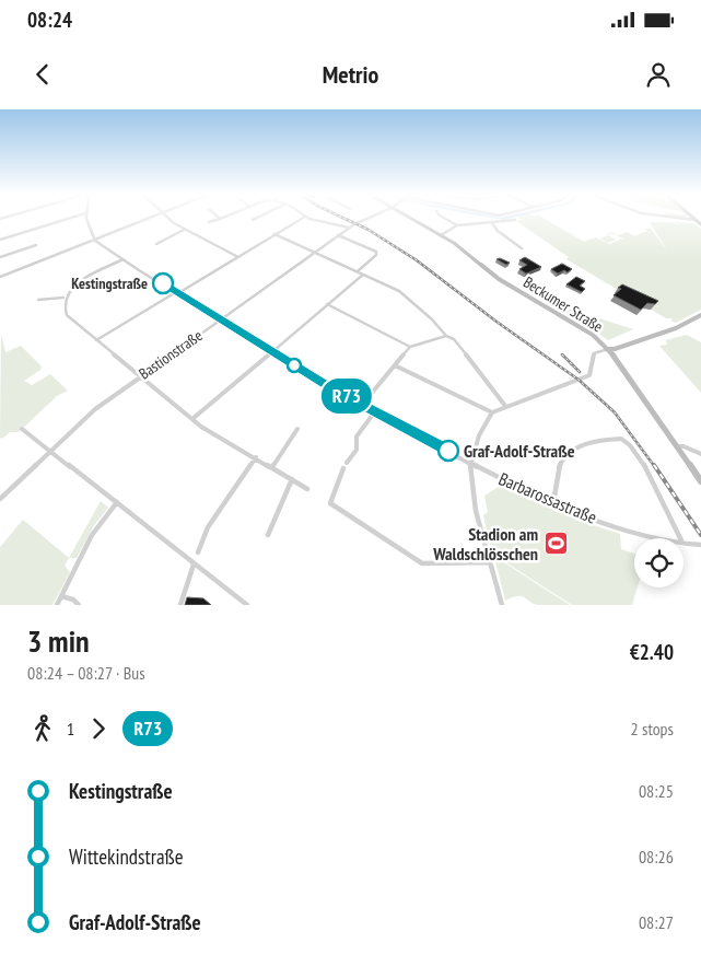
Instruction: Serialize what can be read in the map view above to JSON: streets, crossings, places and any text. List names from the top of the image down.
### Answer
{
  "streets": {
    "main road": ["Beckumer Straße"],
    "street": ["Bastionstraße", "Barbarossastraße"]
  },
  "crossings": [
    ["Bastionstraße", "Barbarossastraße"]
  ],
  "places": {
    "other": ["Kestingstraße", "Graf-Adolf-Straße"],
    "sports": ["Stadion am Waldschlösschen"]
  },
  "lines": ["bus line R73"],
  "page": {
    "status": "08:24",
    "header": "Metrio",
    "on_map": "R73",
    "heading": ["3 min", "08:24 – 08:27 · Bus", "€2.40"],
    "legs": ["1", "R73", "2 stops"],
    "list": [
      {
        "name": "Kestingstraße",
        "value": "08:25"
      },
      {
        "name": "Wittekindstraße",
        "value": "08:26"
      },
      {
        "name": "Graf-Adolf-Straße",
        "value": "08:27"
      }
    ]
  }
}
